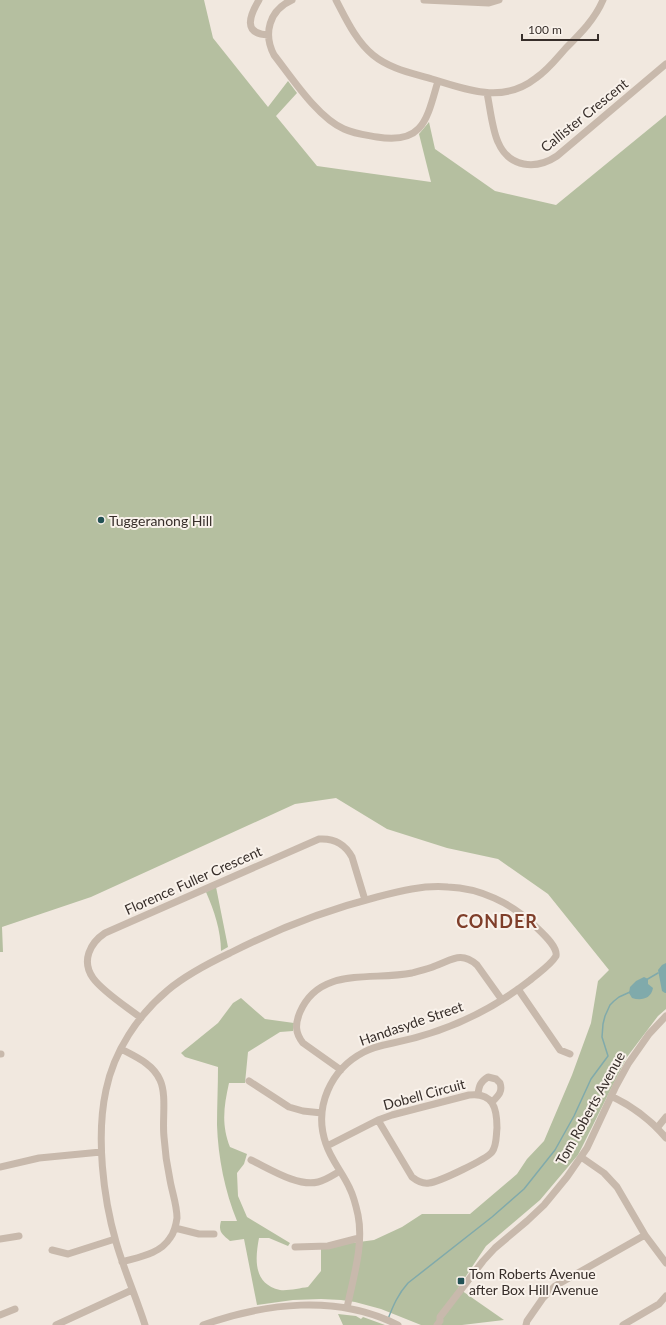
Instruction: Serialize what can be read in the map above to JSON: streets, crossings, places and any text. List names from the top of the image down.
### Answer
{
  "streets": {
    "street": [
      "Callister Crescent",
      "Florence Fuller Crescent",
      "Handasyde Street",
      "Dobell Circuit",
      "Tom Roberts Avenue"
    ]
  },
  "crossings": [
    ["Florence Fuller Crescent", "Handasyde Street"],
    ["Handasyde Street", "Dobell Circuit"]
  ],
  "districts": ["CONDER"],
  "places": {
    "other": ["Tuggeranong Hill"],
    "transit": ["Tom Roberts Avenue after Box Hill Avenue"]
  },
  "scale_bar": "100 m"
}
